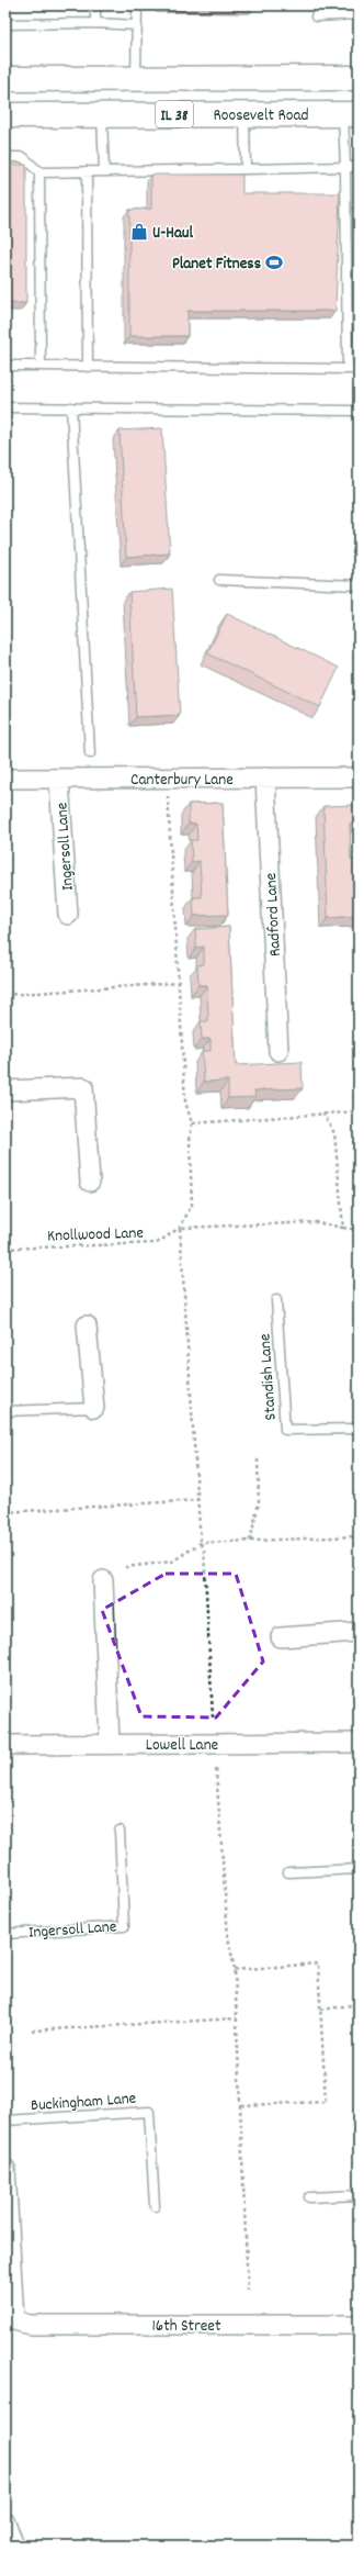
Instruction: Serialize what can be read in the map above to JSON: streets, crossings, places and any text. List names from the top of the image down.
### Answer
{
  "streets": {
    "main road": ["IL 38", "Roosevelt Road"],
    "street": [
      "Canterbury Lane",
      "Ingersoll Lane",
      "Radford Lane",
      "Lowell Lane",
      "16th Street"
    ],
    "lane": ["Standish Lane", "Buckingham Lane"],
    "path": ["Knollwood Lane"]
  },
  "crossings": [
    ["Canterbury Lane", "Ingersoll Lane"],
    ["Canterbury Lane", "Radford Lane"]
  ],
  "places": {
    "shop": ["U-Haul"],
    "sports": ["Planet Fitness"]
  }
}
